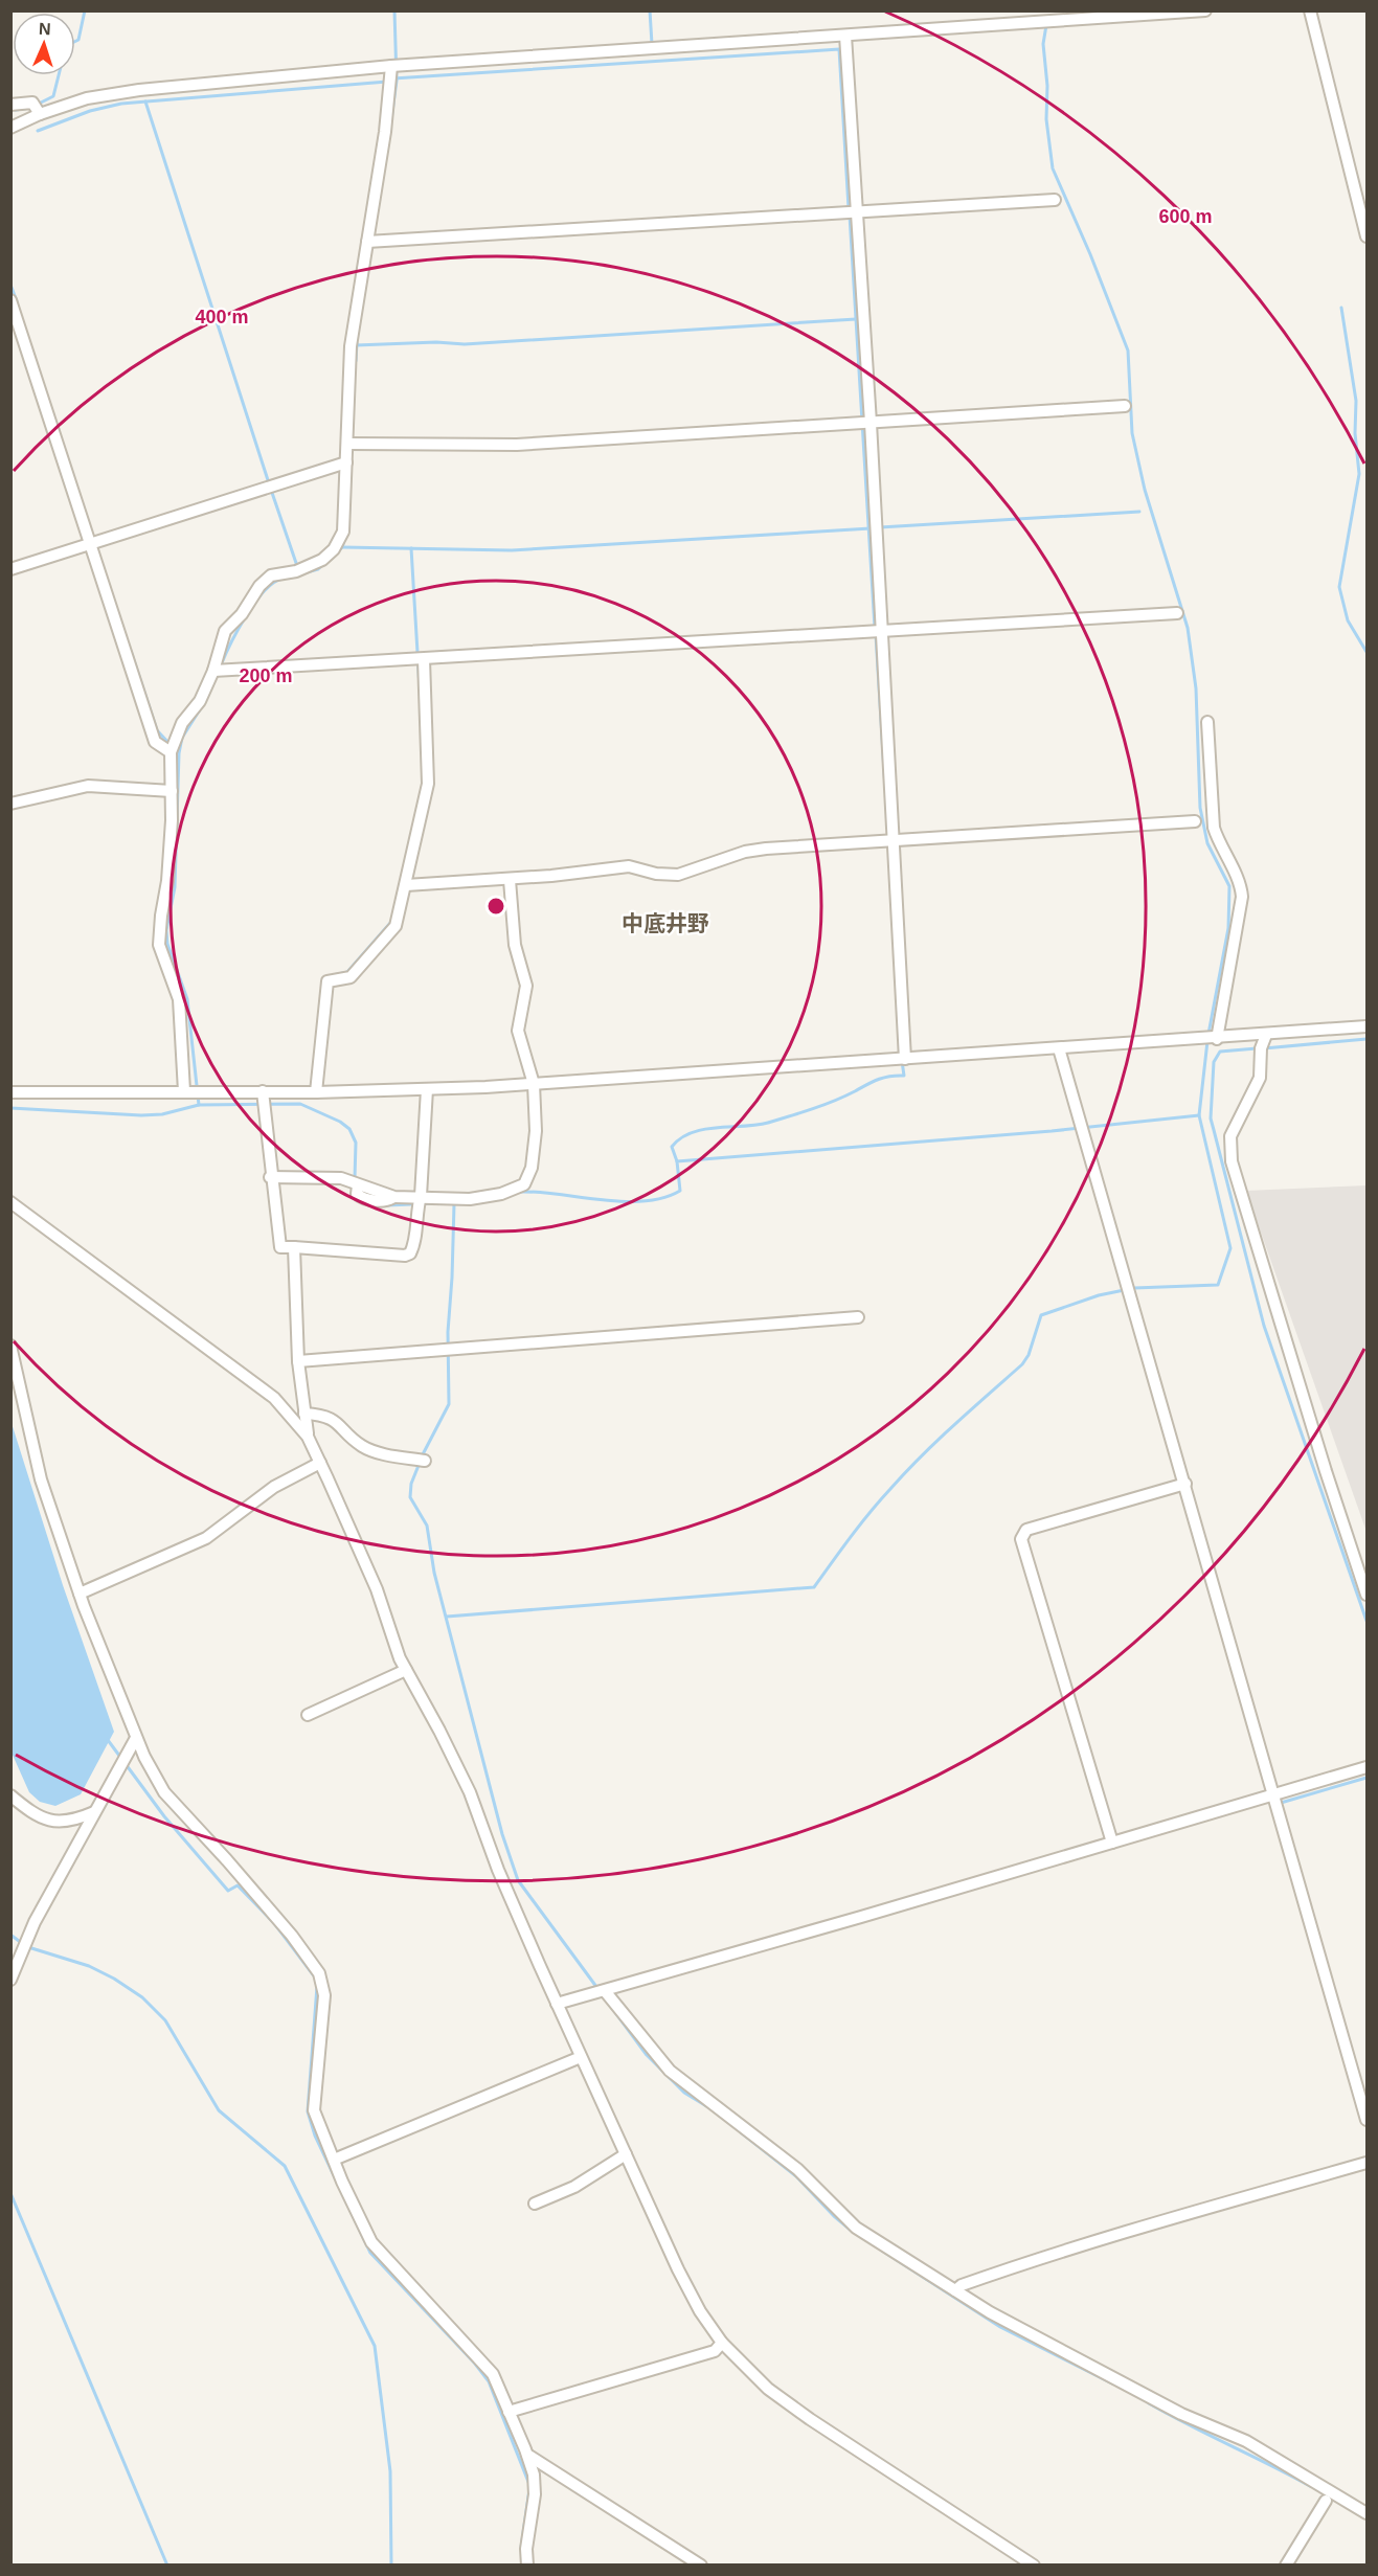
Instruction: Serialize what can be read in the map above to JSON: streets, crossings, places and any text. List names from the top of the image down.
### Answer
{
  "districts": ["中底井野"],
  "north": "top",
  "rings": ["600 m", "400 m", "200 m"]
}
